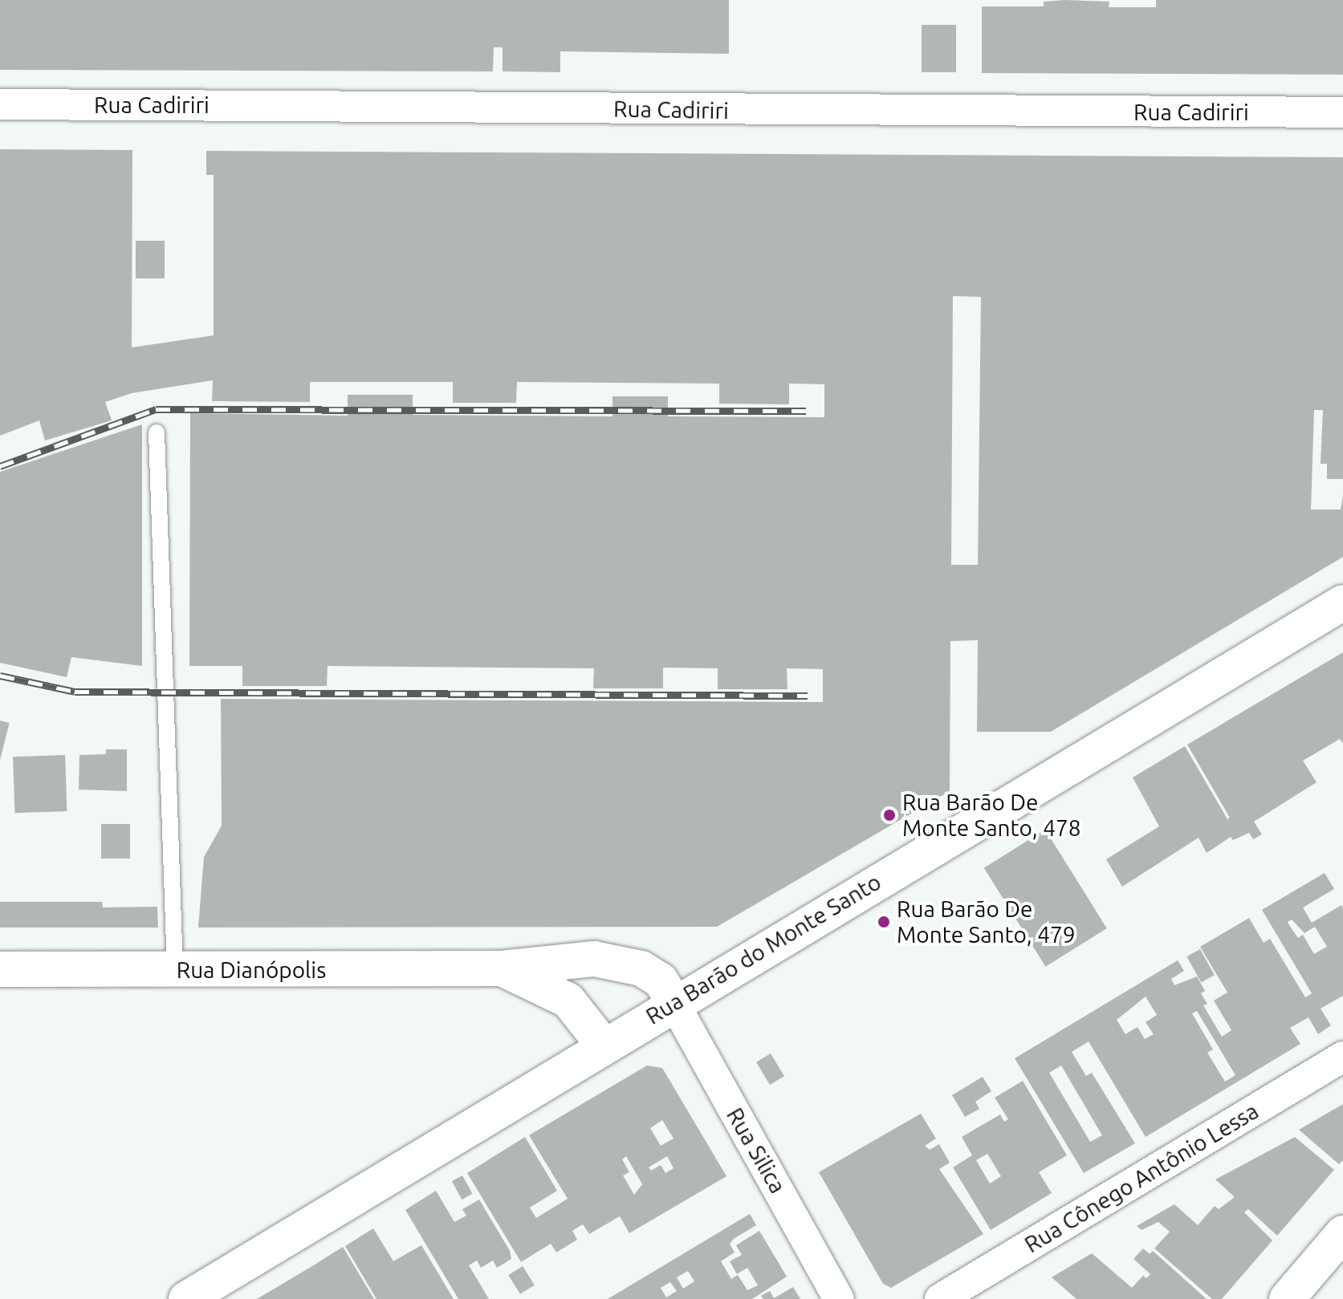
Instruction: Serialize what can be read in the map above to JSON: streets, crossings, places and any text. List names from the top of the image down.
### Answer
{
  "streets": {
    "street": [
      "Rua Cadiriri",
      "Rua Barão do Monte Santo",
      "Rua Dianópolis",
      "Rua Silica",
      "Rua Cônego Antônio Lessa"
    ]
  },
  "crossings": [
    ["Rua Barão do Monte Santo", "Rua Dianópolis"],
    ["Rua Barão do Monte Santo", "Rua Silica"],
    ["Rua Dianópolis", "Rua Silica"]
  ],
  "places": ["Rua Barão De Monte Santo, 478", "Rua Barão De Monte Santo, 479"]
}
